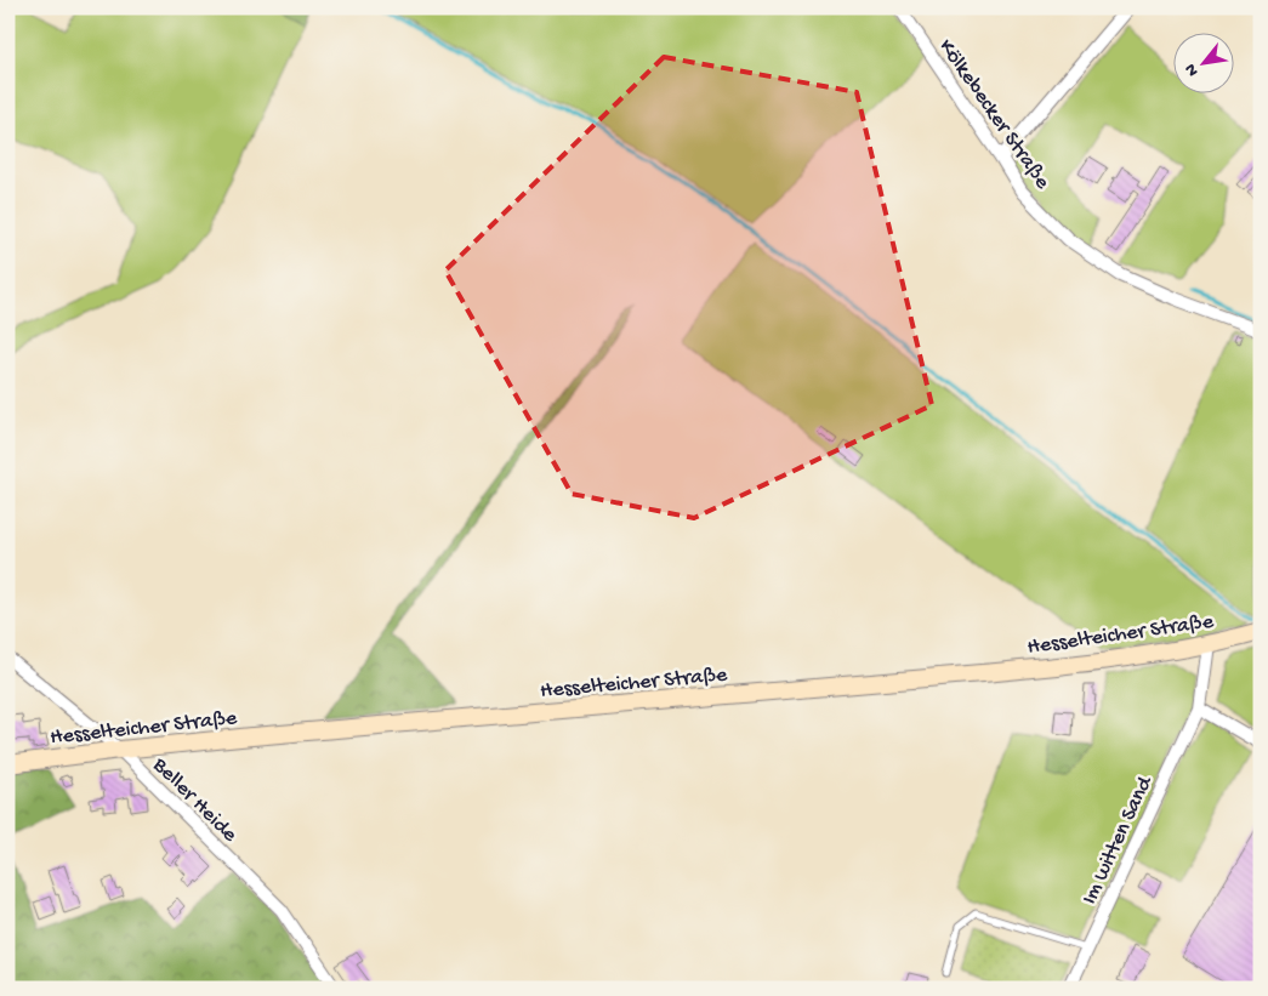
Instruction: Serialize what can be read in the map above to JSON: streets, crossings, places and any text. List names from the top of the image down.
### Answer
{
  "streets": {
    "street": [
      "Kölkebecker Straße",
      "Hesselteicher Straße",
      "Beller Heide",
      "Im witten Sand"
    ]
  },
  "crossings": [
    ["Hesselteicher Straße", "Beller Heide"],
    ["Hesselteicher Straße", "Im witten Sand"]
  ],
  "north": "bottom left"
}
